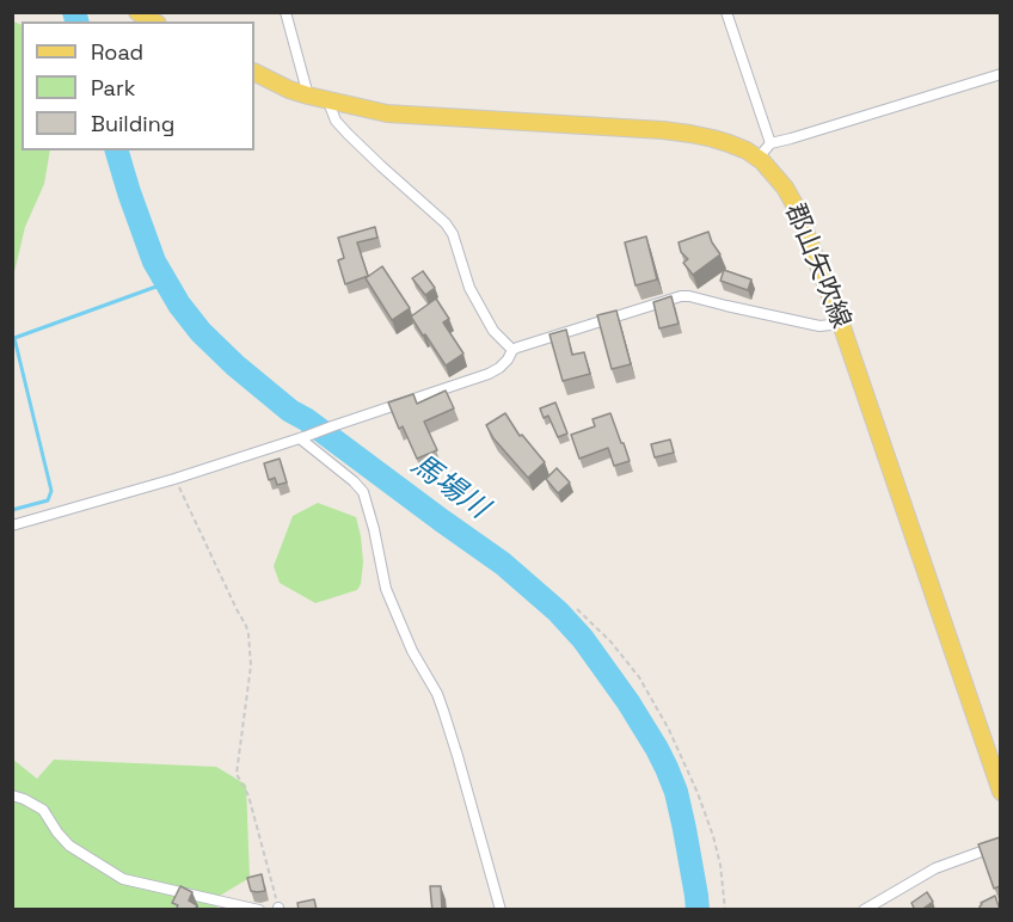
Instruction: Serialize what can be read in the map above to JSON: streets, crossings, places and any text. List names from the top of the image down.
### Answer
{
  "streets": {
    "main road": ["郡山矢吹線"]
  },
  "water": ["馬場川"],
  "legend": ["Road", "Park", "Building"]
}
